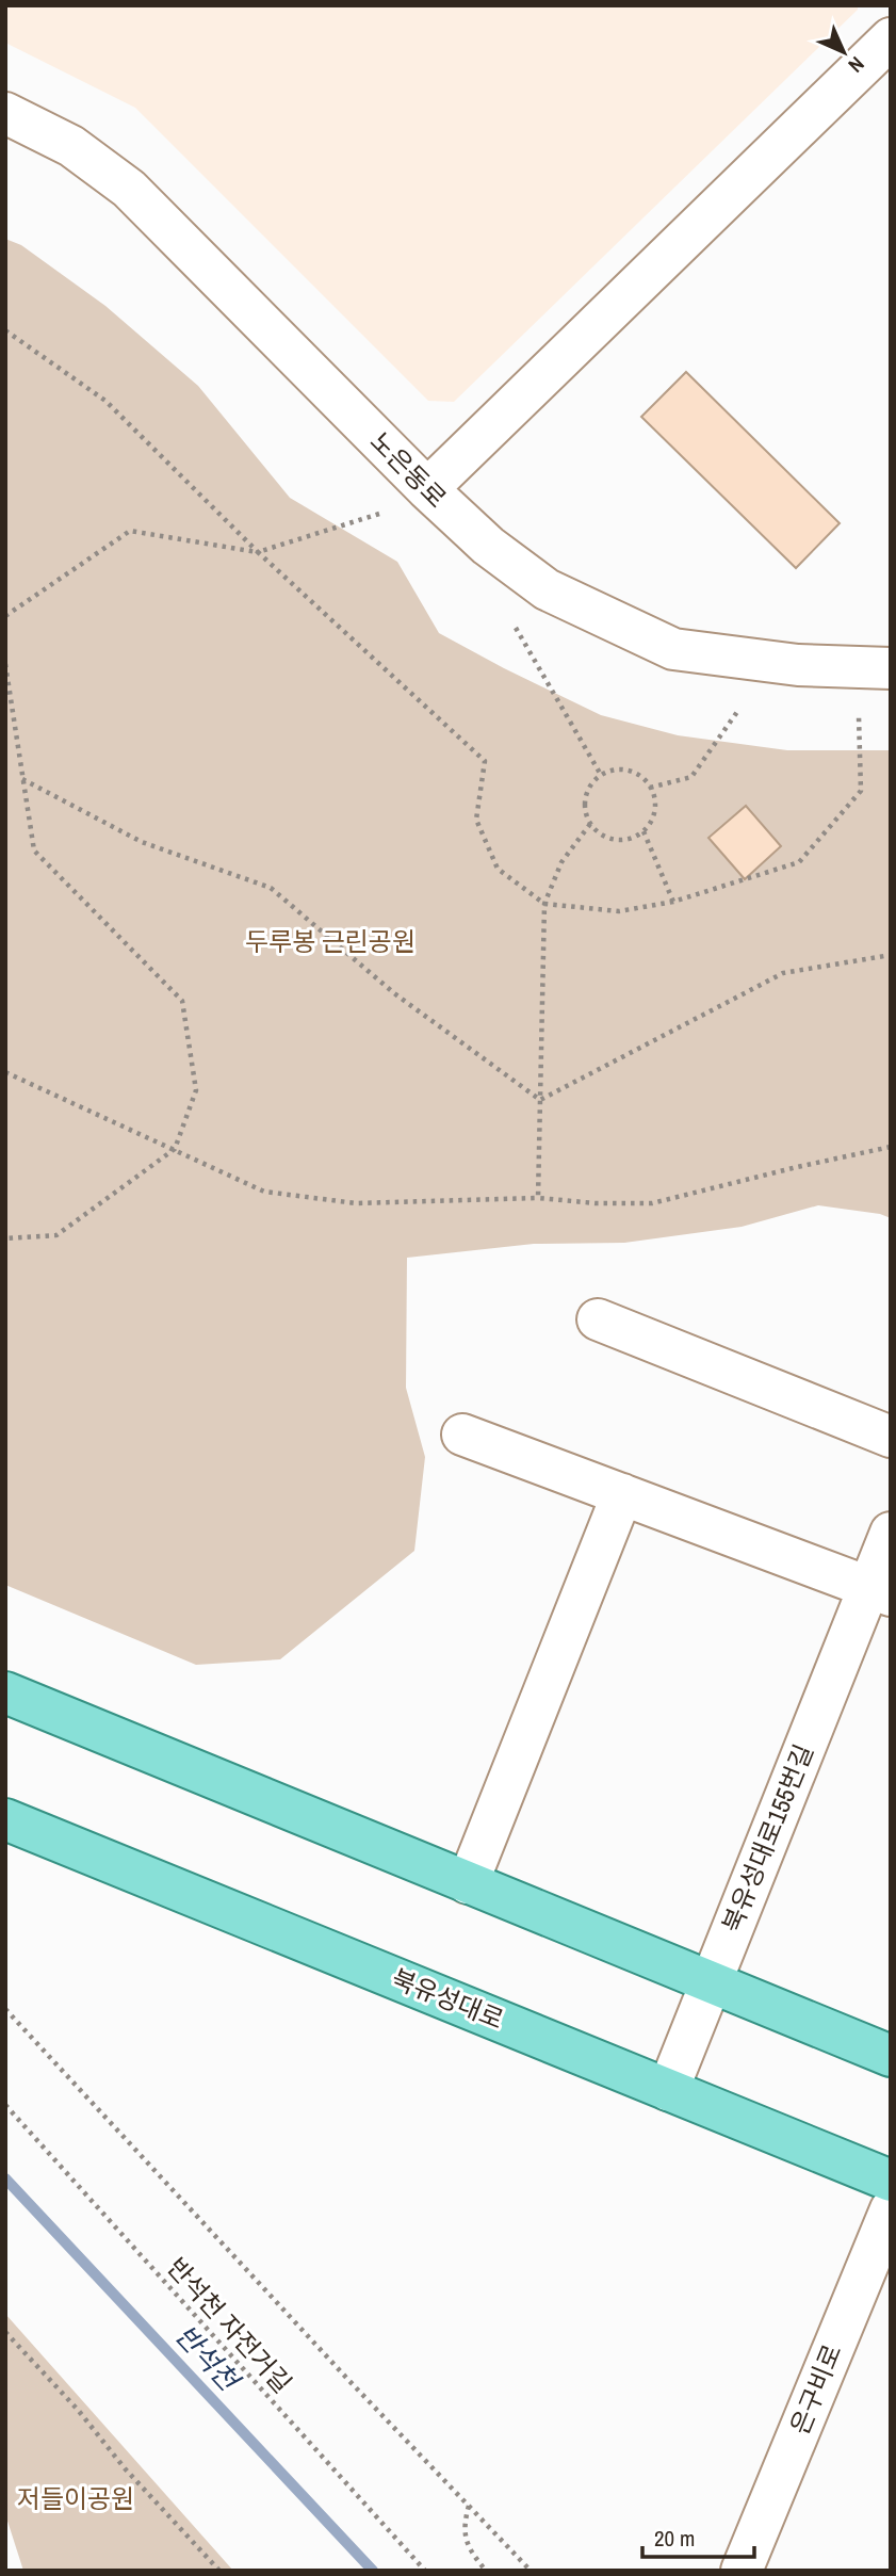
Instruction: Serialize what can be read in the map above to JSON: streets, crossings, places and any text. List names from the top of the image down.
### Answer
{
  "streets": {
    "main road": ["북유성대로"],
    "street": ["노은동로", "북유성대로155번길", "은구비로"],
    "path": ["반석천 자전거길"]
  },
  "crossings": [
    ["북유성대로155번길", "북유성대로"]
  ],
  "water": ["반석천"],
  "parks": ["두루봉 근린공원", "저들이공원"],
  "scale_bar": "20 m",
  "north": "bottom right"
}
